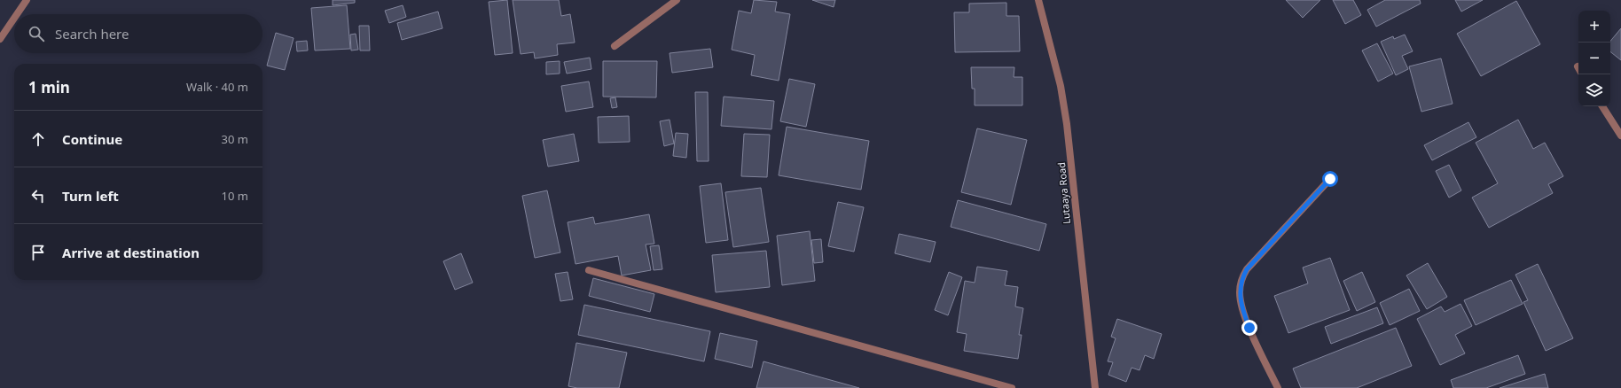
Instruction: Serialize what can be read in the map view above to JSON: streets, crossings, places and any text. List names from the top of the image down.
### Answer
{
  "streets": {
    "street": ["Lutaaya Road"]
  },
  "page": {
    "map_buttons": ["+", "−"],
    "search": "Search here",
    "heading": ["1 min", "Walk · 40 m"],
    "list": [
      ["Continue", "30 m"],
      ["Turn left", "10 m"],
      "Arrive at destination"
    ]
  }
}
